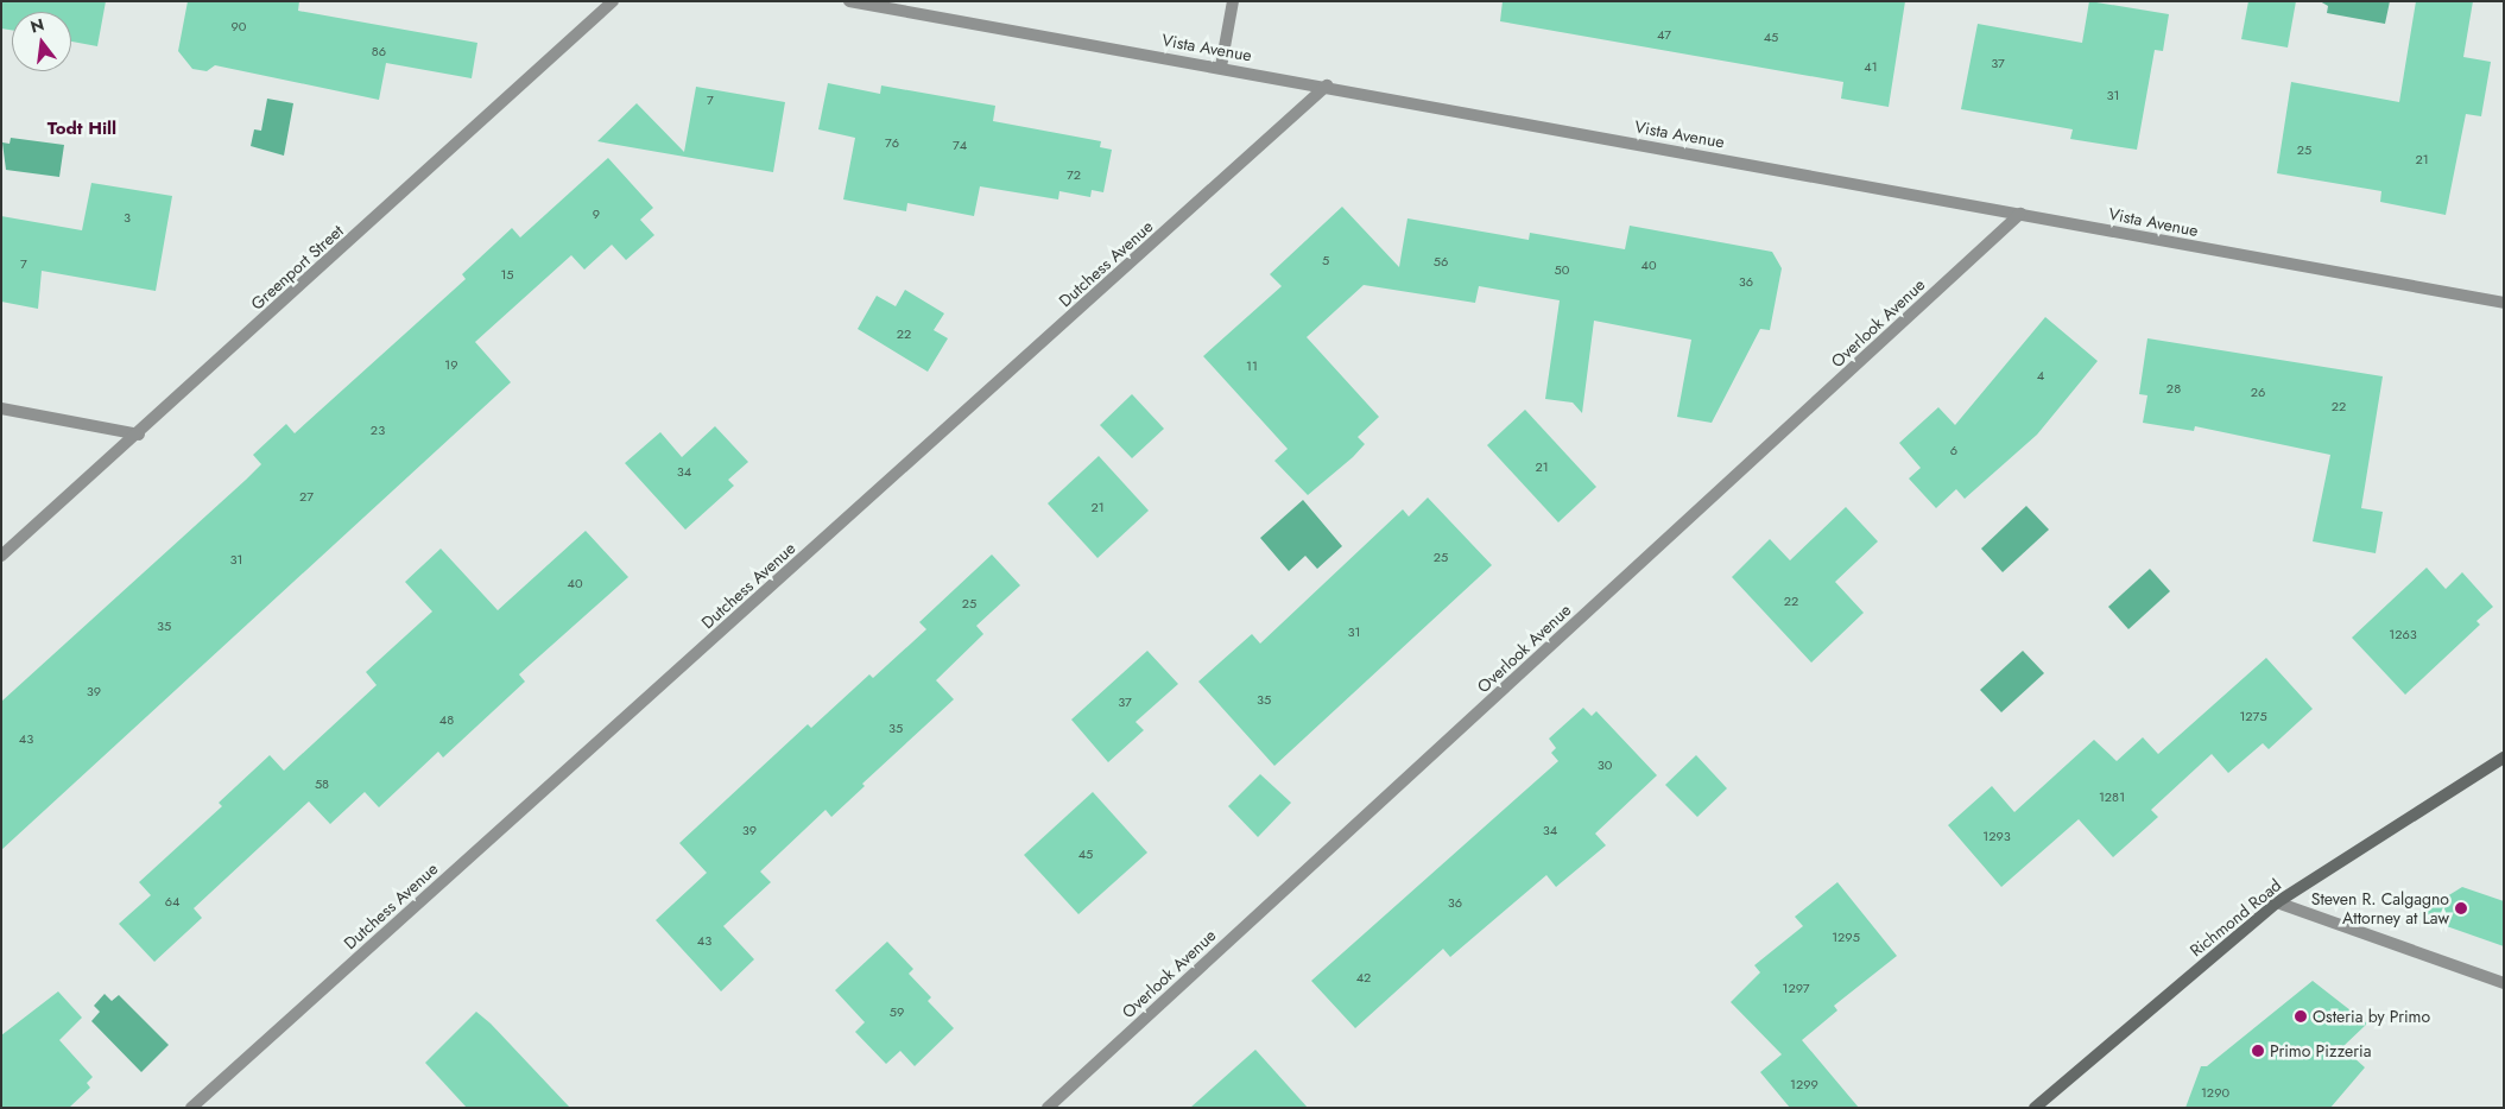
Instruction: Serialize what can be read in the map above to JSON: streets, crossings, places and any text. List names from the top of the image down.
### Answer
{
  "streets": {
    "main road": ["Richmond Road"],
    "street": [
      "Vista Avenue",
      "Dutchess Avenue",
      "Greenport Street",
      "Overlook Avenue"
    ]
  },
  "crossings": [
    ["Vista Avenue", "Dutchess Avenue"],
    ["Vista Avenue", "Overlook Avenue"]
  ],
  "districts": ["Todt Hill"],
  "places": ["Steven R. Calgagno Attorney at Law", "Osteria by Primo", "Primo Pizzeria"],
  "house_numbers": [
    "90",
    "47",
    "45",
    "86",
    "37",
    "41",
    "31",
    "7",
    "76",
    "74",
    "25",
    "21",
    "72",
    "9",
    "3",
    "5",
    "56",
    "7",
    "40",
    "50",
    "15",
    "36",
    "22",
    "19",
    "11",
    "4",
    "28",
    "26",
    "22",
    "23",
    "6",
    "21",
    "34",
    "27",
    "21",
    "25",
    "31",
    "40",
    "22",
    "25",
    "35",
    "31",
    "1263",
    "39",
    "35",
    "37",
    "1275",
    "48",
    "35",
    "43",
    "30",
    "58",
    "1281",
    "39",
    "34",
    "1293",
    "45",
    "64",
    "36",
    "1295",
    "43",
    "42",
    "1297",
    "59",
    "1299",
    "1290"
  ],
  "north": "top"
}
